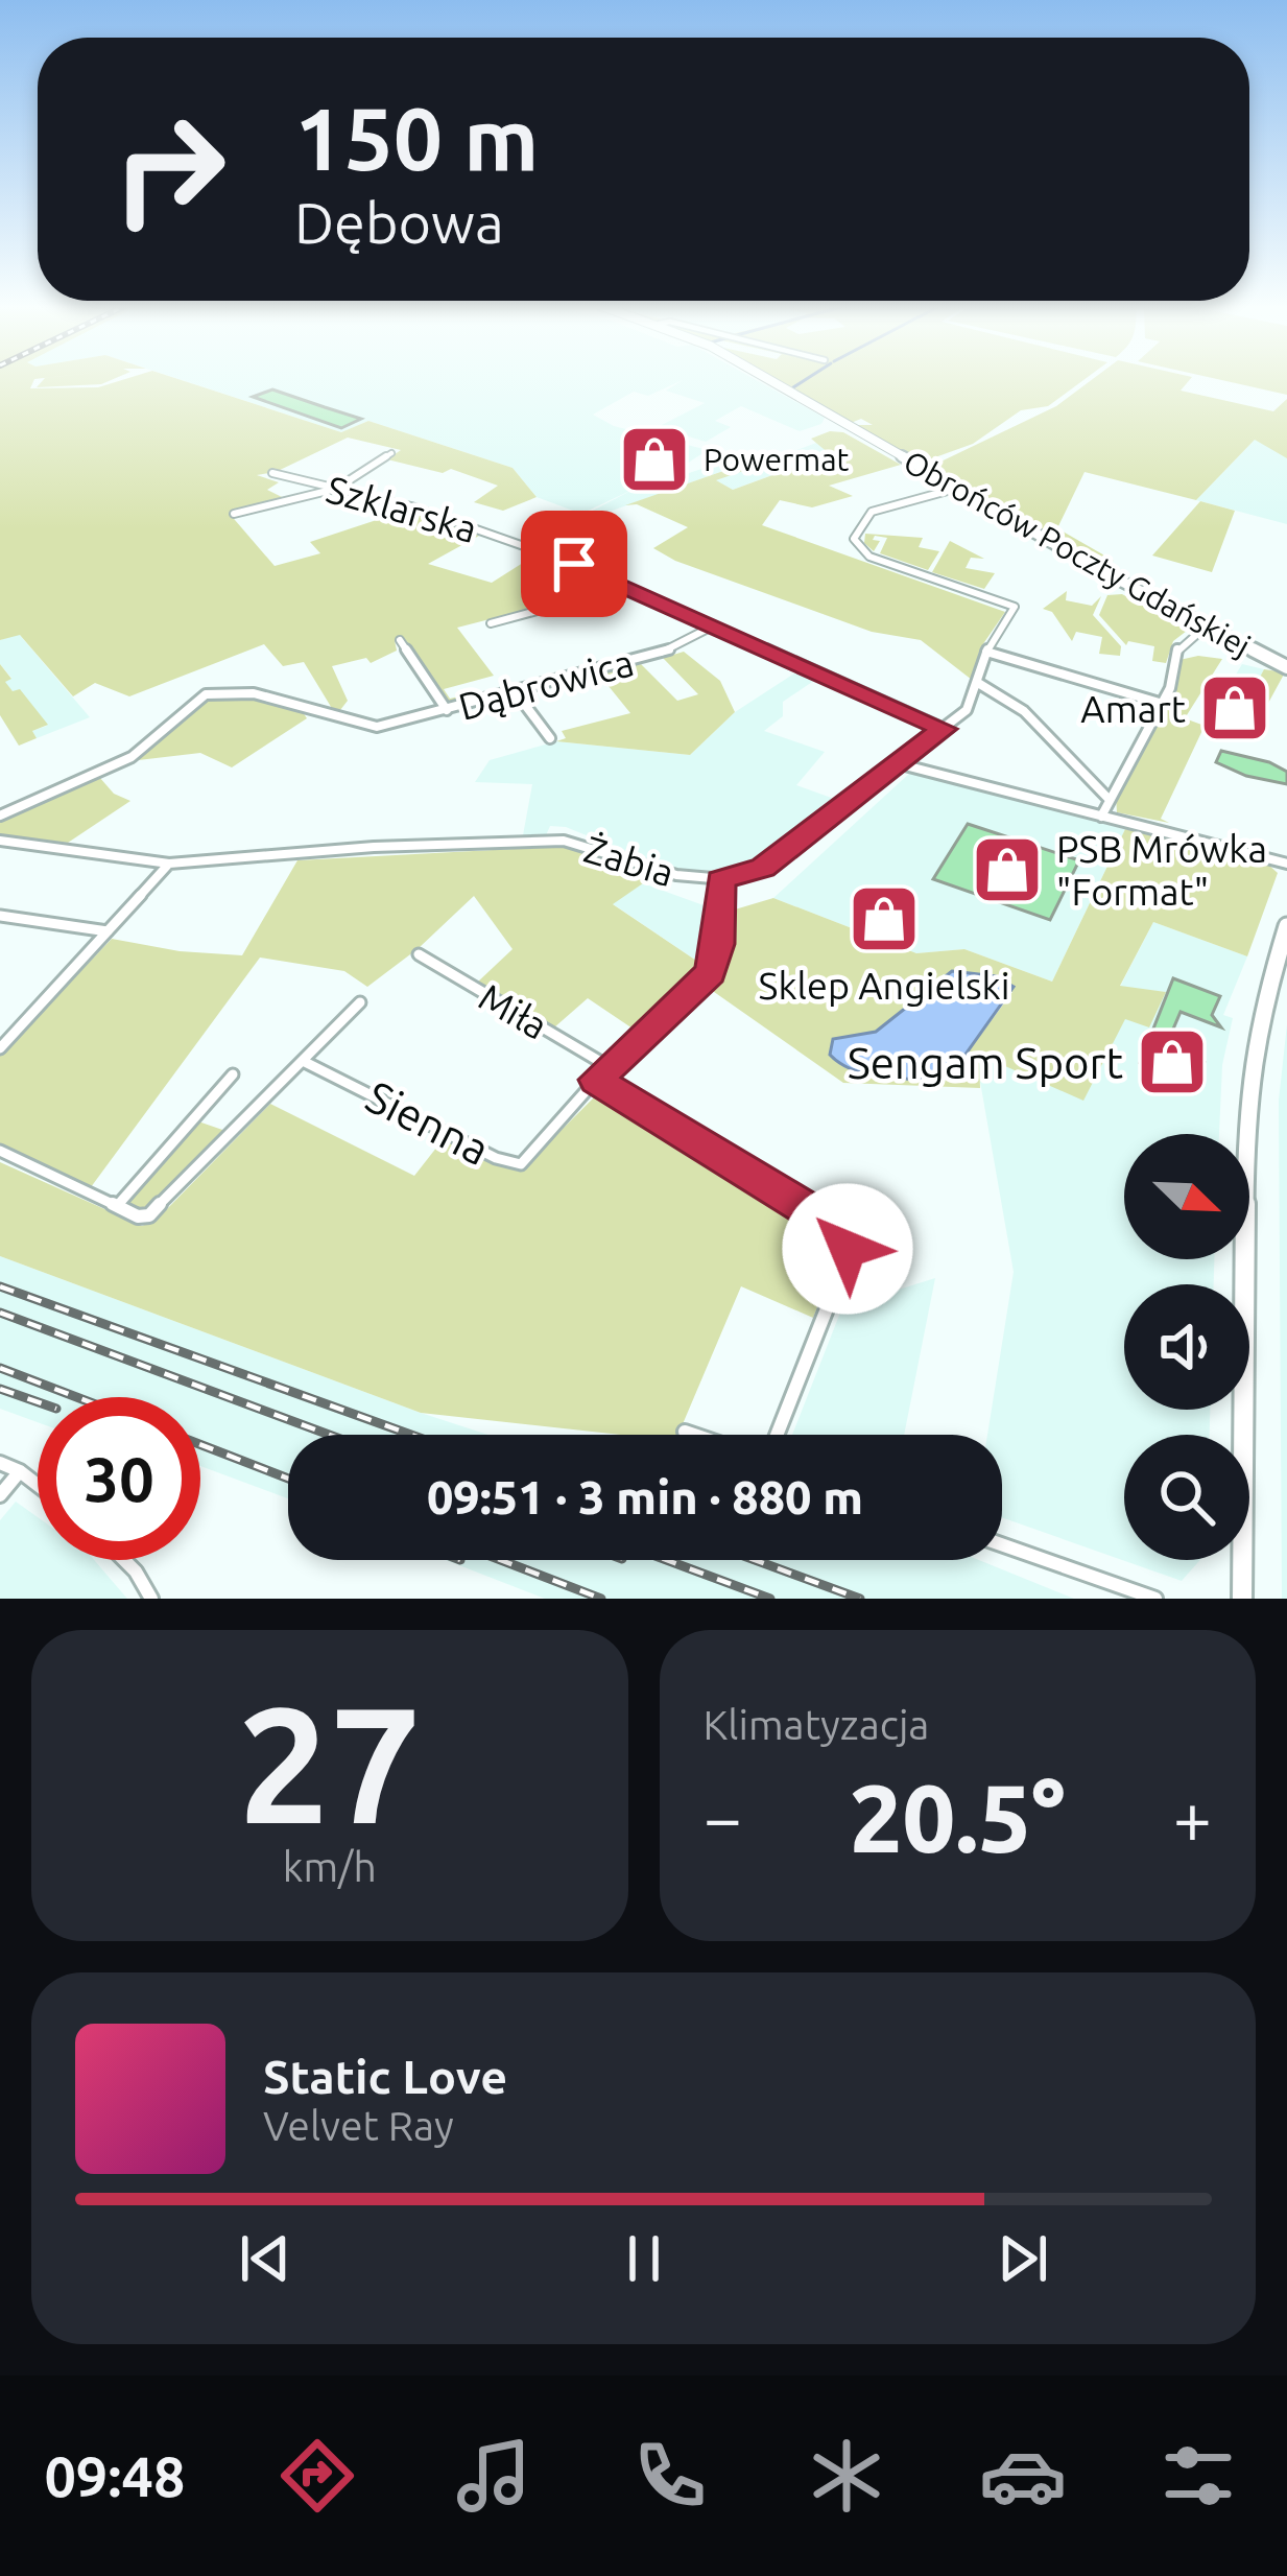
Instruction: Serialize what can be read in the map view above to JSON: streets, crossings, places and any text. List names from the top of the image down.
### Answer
{
  "streets": {
    "street": [
      "Szklarska",
      "Obrońców Poczty Gdańskiej",
      "Dąbrowica",
      "Żabia",
      "Miła",
      "Sienna"
    ]
  },
  "crossings": [
    ["Szklarska", "Dąbrowica"],
    ["Szklarska", "Żabia"]
  ],
  "places": {
    "shop": [
      "Powermat",
      "Amart",
      "PSB Mrówka \"Format\"",
      "Sklep Angielski",
      "Sengam Sport"
    ]
  },
  "north": "bottom right",
  "page": {
    "turn": ["150 m", "Dębowa"],
    "limit": "30",
    "trip": "09:51 · 3 min · 880 m",
    "tile": [
      ["27", "km/h"],
      "Klimatyzacja"
    ],
    "heat": ["−", "20.5°", "+"],
    "song": ["Static Love", "Velvet Ray"],
    "tabs": "09:48"
  }
}
